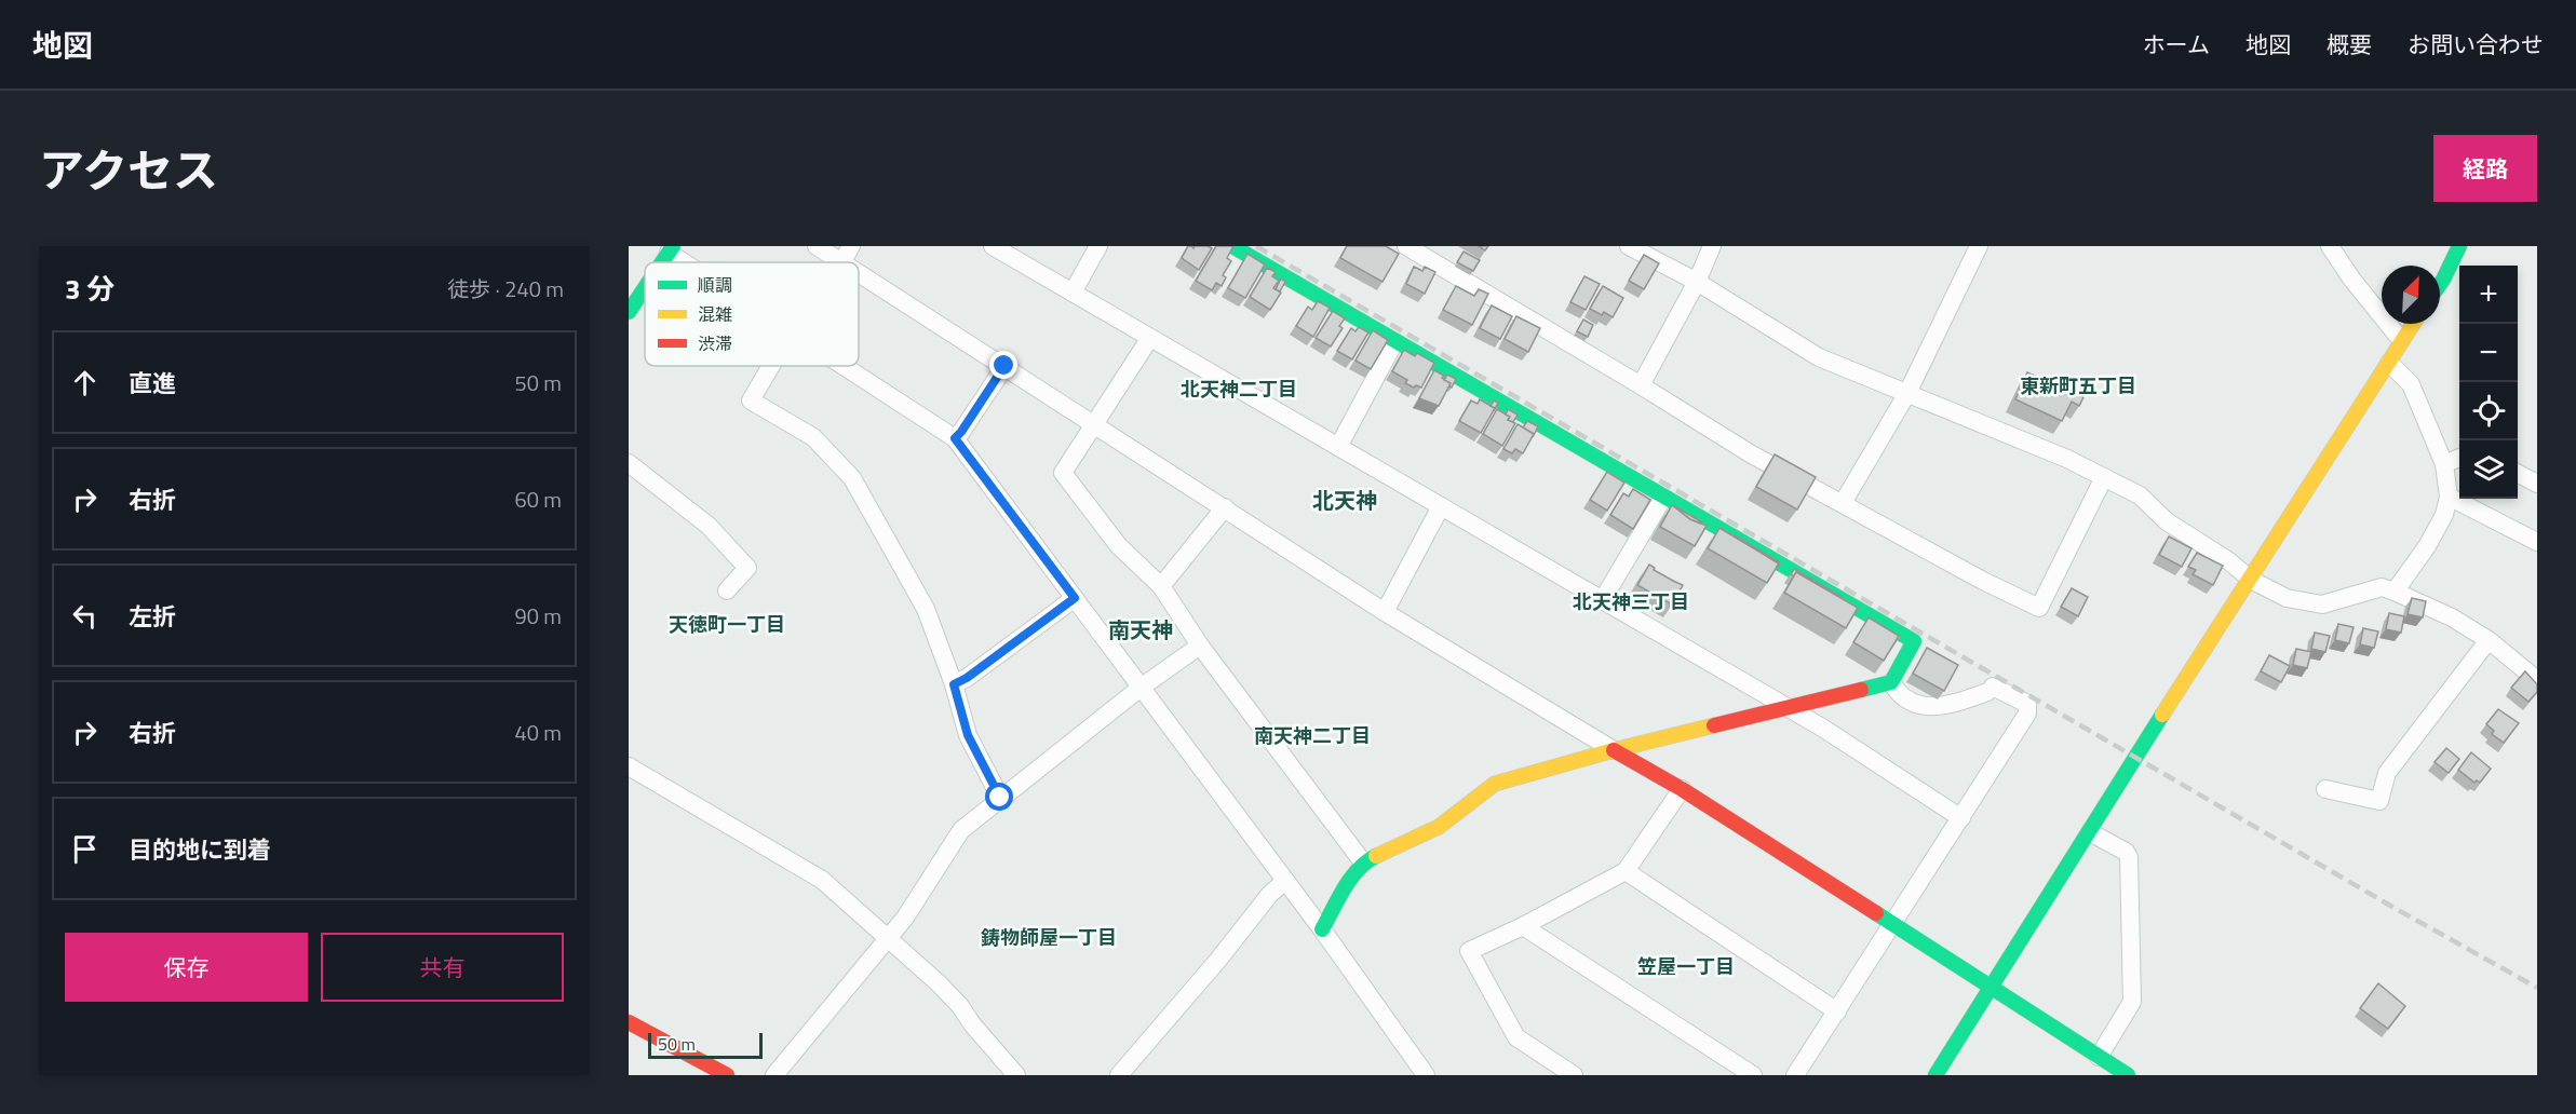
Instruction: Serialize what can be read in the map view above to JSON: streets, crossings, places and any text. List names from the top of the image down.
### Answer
{
  "districts": [
    "東新町五丁目",
    "北天神二丁目",
    "北天神",
    "北天神三丁目",
    "天徳町一丁目",
    "南天神",
    "南天神二丁目",
    "鋳物師屋一丁目",
    "笠屋一丁目"
  ],
  "legend": ["順調", "混雑", "渋滞"],
  "scale_bar": "50 m",
  "north": "top right",
  "page": {
    "header": "地図",
    "nav": [
      "ホーム",
      "地図",
      "概要",
      "お問い合わせ"
    ],
    "title": "アクセス",
    "buttons": [
      "経路",
      ["保存", "共有"]
    ],
    "heading": ["3 分", "徒歩 · 240 m"],
    "map_buttons": ["+", "−"],
    "list": [
      ["直進", "50 m"],
      ["右折", "60 m"],
      ["左折", "90 m"],
      ["右折", "40 m"],
      "目的地に到着"
    ],
    "scale": "50 m"
  }
}
